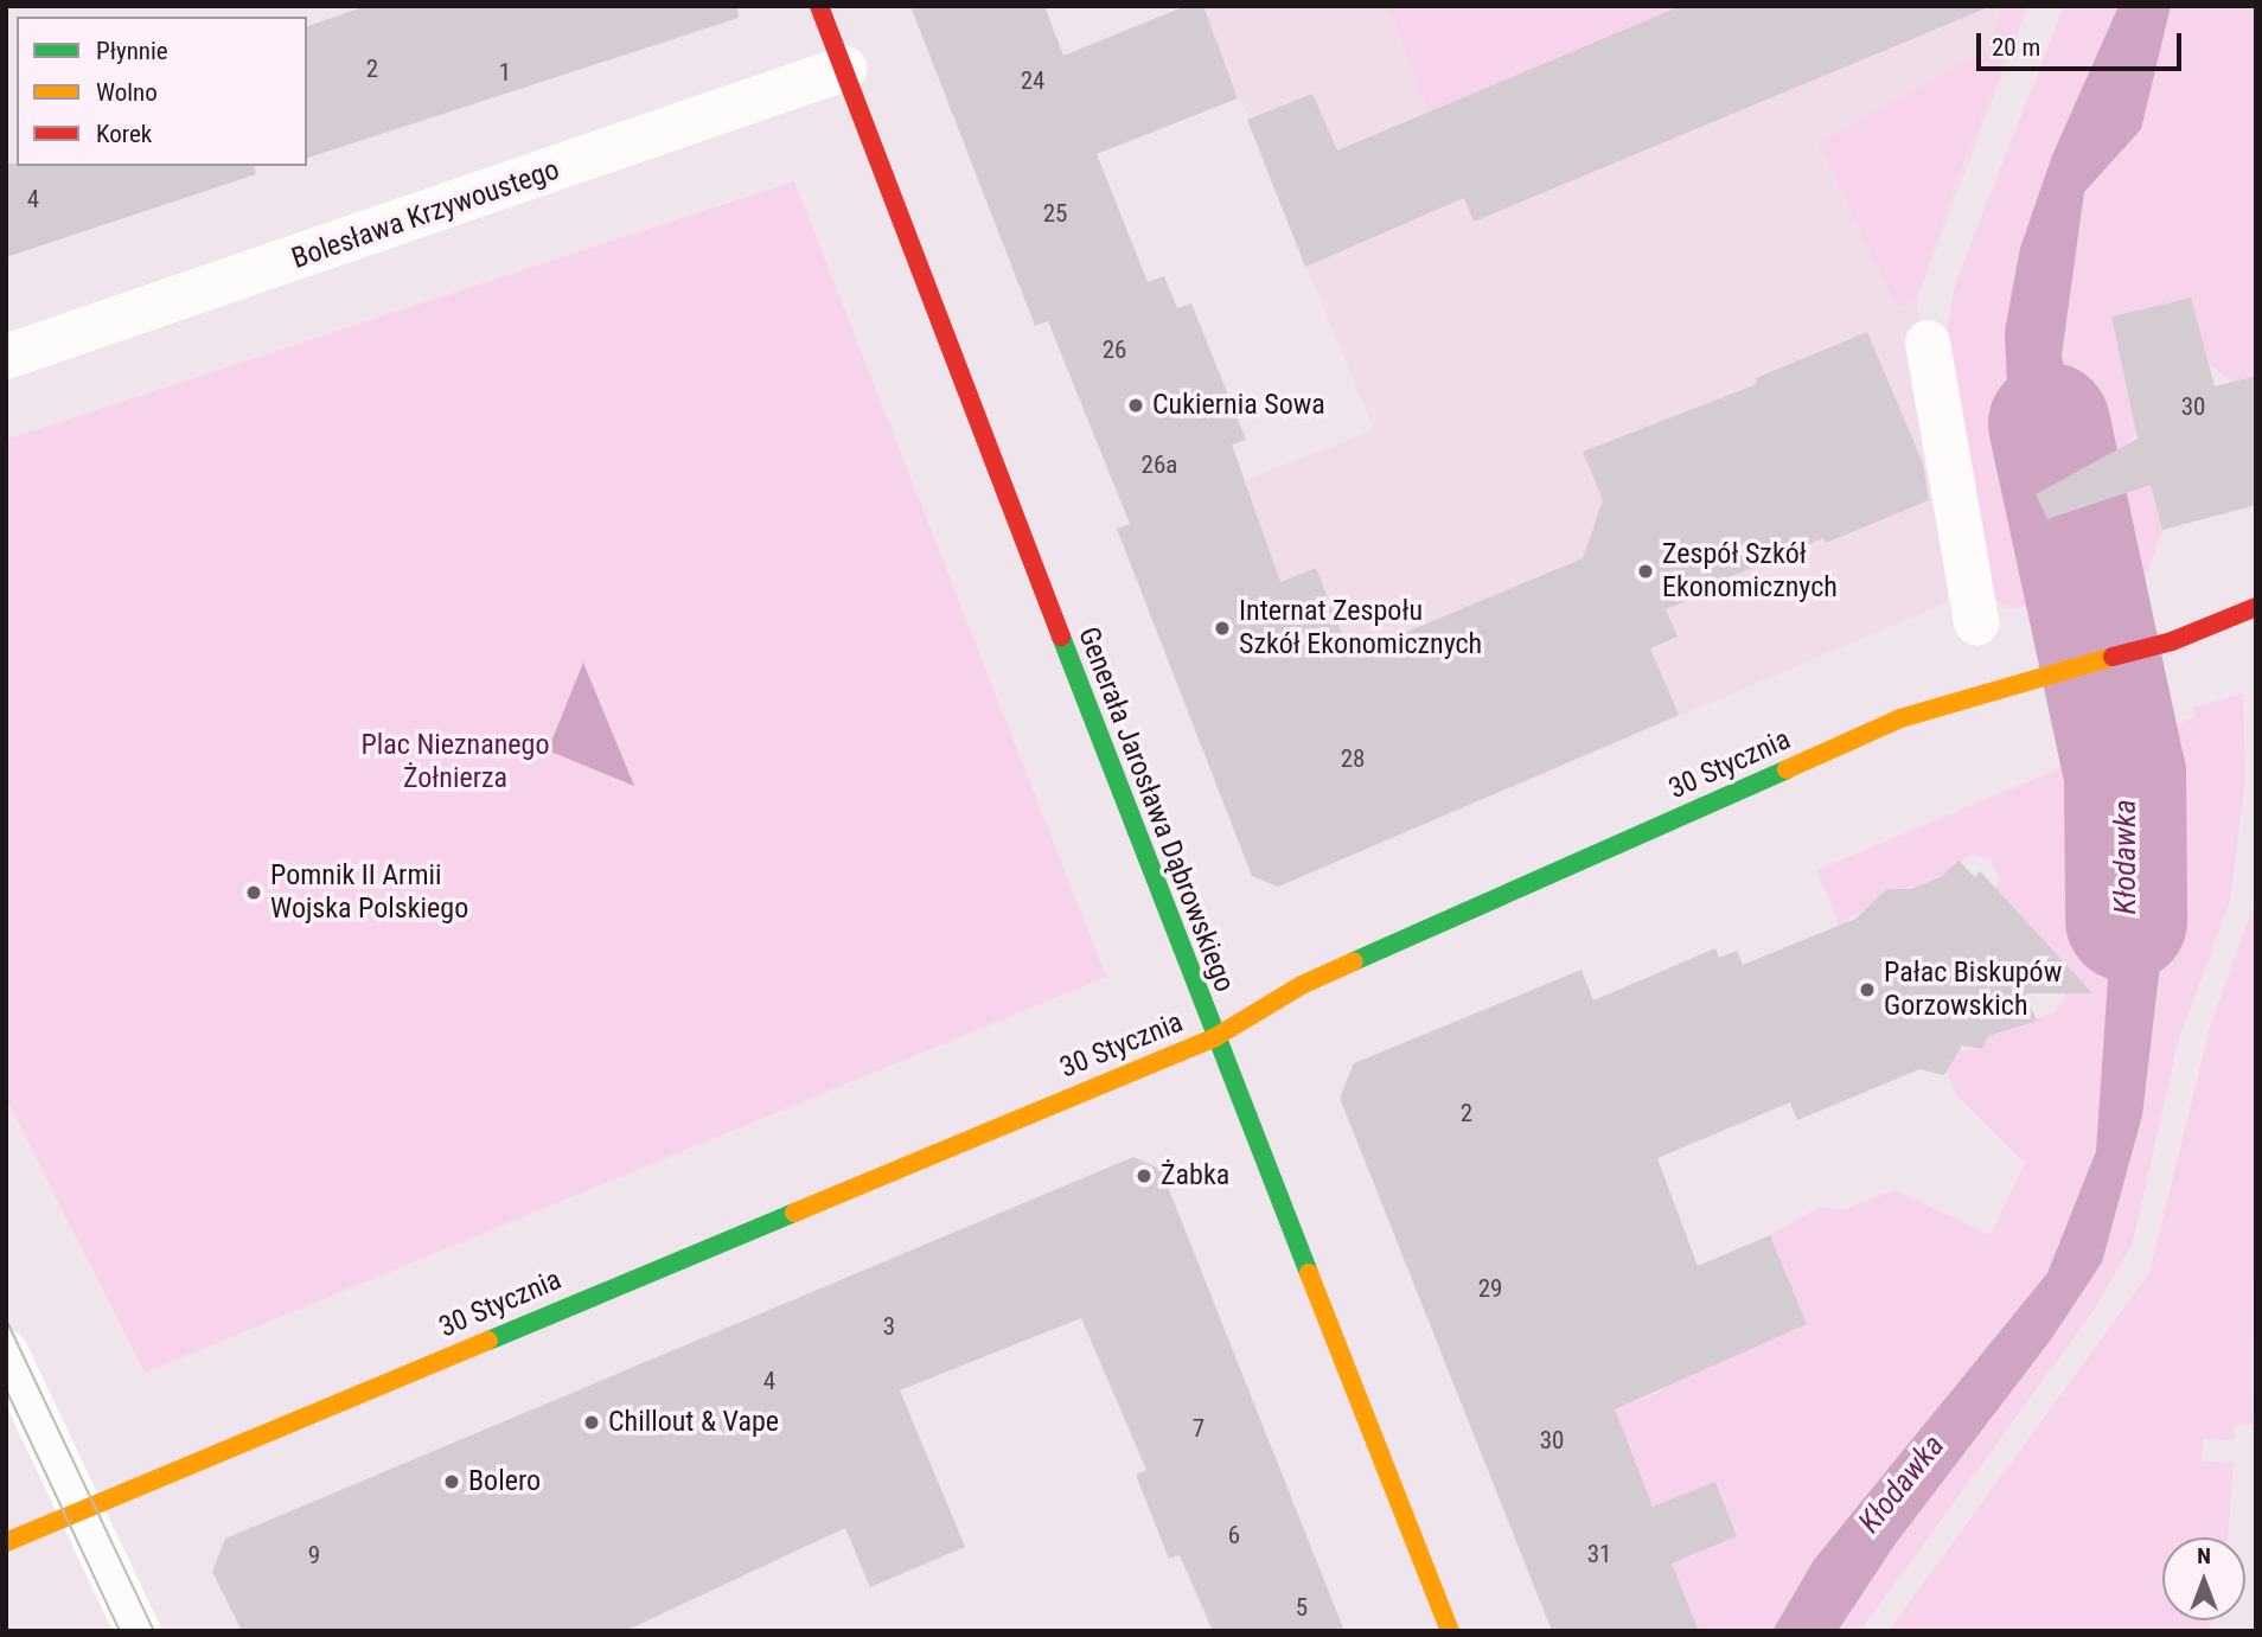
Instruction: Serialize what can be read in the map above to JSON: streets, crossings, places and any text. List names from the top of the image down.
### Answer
{
  "streets": {
    "street": ["Bolesława Krzywoustego", "30 Stycznia", "Generała Jarosława Dąbrowskiego"]
  },
  "crossings": [
    ["Bolesława Krzywoustego", "Generała Jarosława Dąbrowskiego"],
    ["30 Stycznia", "Generała Jarosława Dąbrowskiego"]
  ],
  "water": ["Kłodawka"],
  "parks": ["Plac Nieznanego Żołnierza"],
  "places": [
    "Cukiernia Sowa",
    "Zespół Szkół Ekonomicznych",
    "Internat Zespołu Szkół Ekonomicznych",
    "Pomnik II Armii Wojska Polskiego",
    "Pałac Biskupów Gorzowskich",
    "Żabka",
    "Chillout & Vape",
    "Bolero"
  ],
  "house_numbers": [
    "2",
    "1",
    "24",
    "4",
    "25",
    "26",
    "30",
    "26a",
    "28",
    "2",
    "29",
    "3",
    "4",
    "7",
    "30",
    "6",
    "31",
    "9",
    "5"
  ],
  "legend": ["Płynnie", "Wolno", "Korek"],
  "scale_bar": "20 m",
  "north": "top"
}
